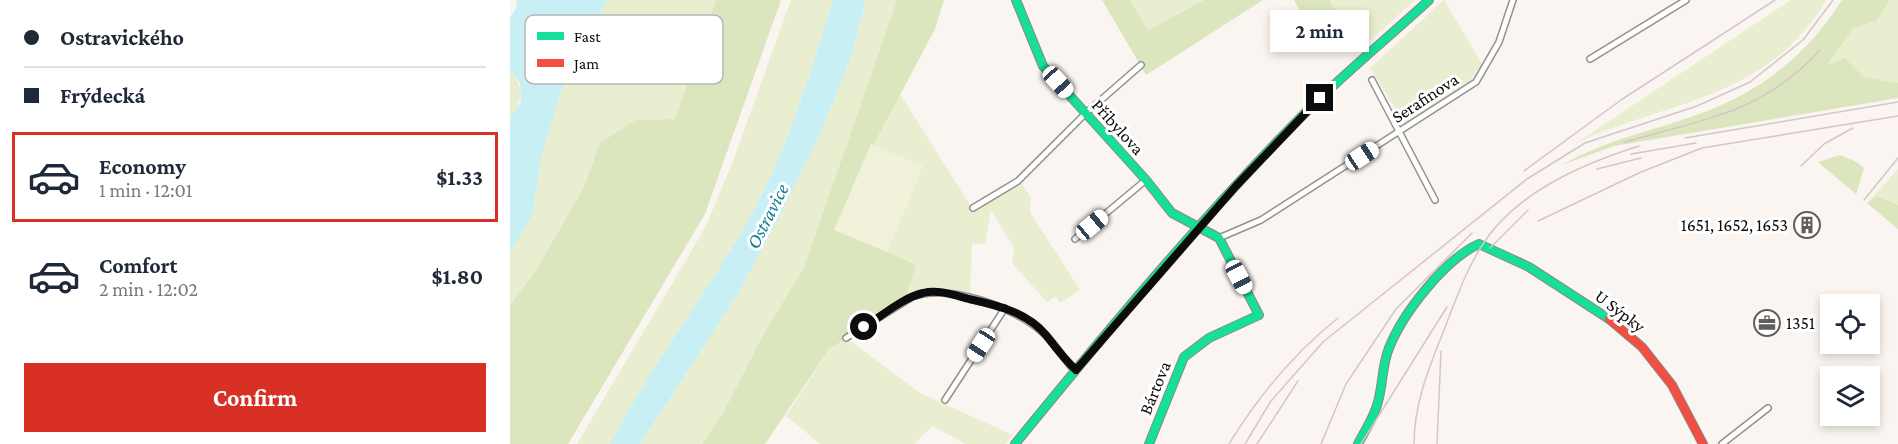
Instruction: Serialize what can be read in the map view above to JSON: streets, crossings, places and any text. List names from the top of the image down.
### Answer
{
  "streets": {
    "street": [
      "Serafinova",
      "Přibylova",
      "U Sýpky",
      "Bártova"
    ]
  },
  "crossings": [
    ["Serafinova", "Přibylova"],
    ["Serafinova", "Bártova"],
    ["Přibylova", "Bártova"]
  ],
  "water": ["Ostravice"],
  "places": {
    "building": ["1651, 1652, 1653"],
    "office": ["1351"]
  },
  "legend": ["Fast", "Jam"],
  "page": {
    "banner": ["Ostravického", "Frýdecká"],
    "bubble": "2 min",
    "list": [
      {
        "name": "Economy",
        "note": "1 min · 12:01",
        "value": "$1.33"
      },
      {
        "name": "Comfort",
        "note": "2 min · 12:02",
        "value": "$1.80"
      }
    ],
    "buttons": "Confirm"
  }
}
